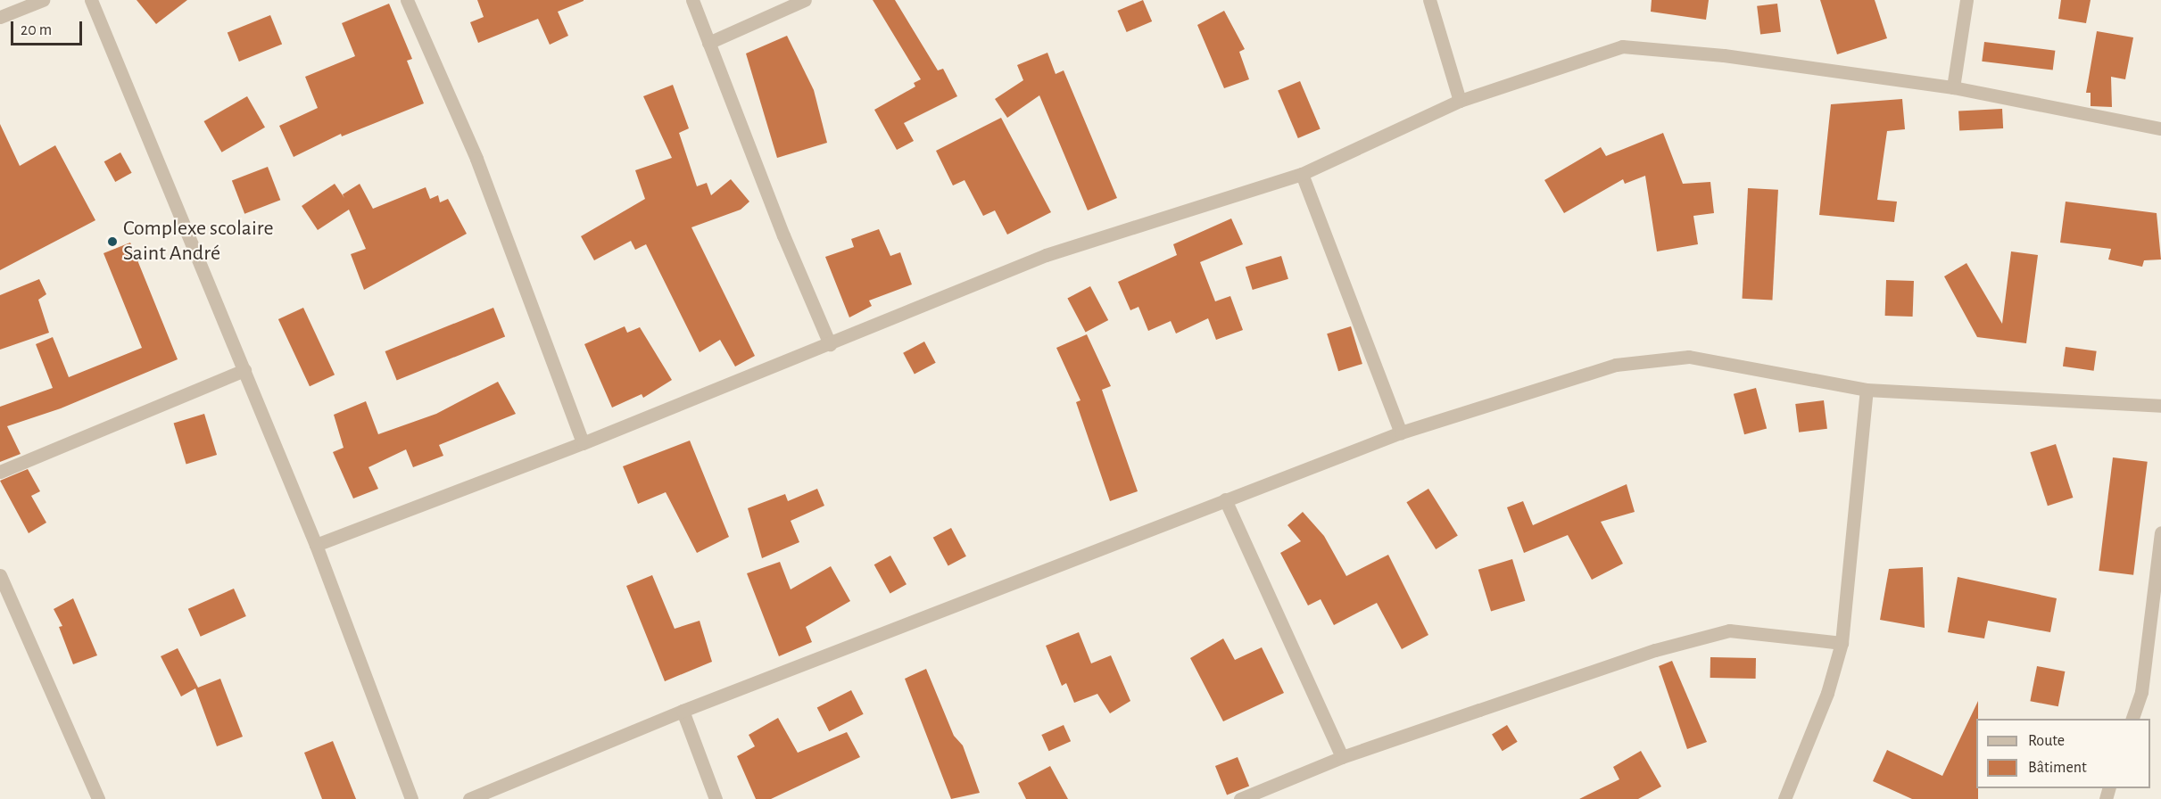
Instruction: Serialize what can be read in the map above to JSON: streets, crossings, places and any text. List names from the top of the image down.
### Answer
{
  "places": ["Complexe scolaire Saint André"],
  "legend": ["Route", "Bâtiment"],
  "scale_bar": "20 m"
}
